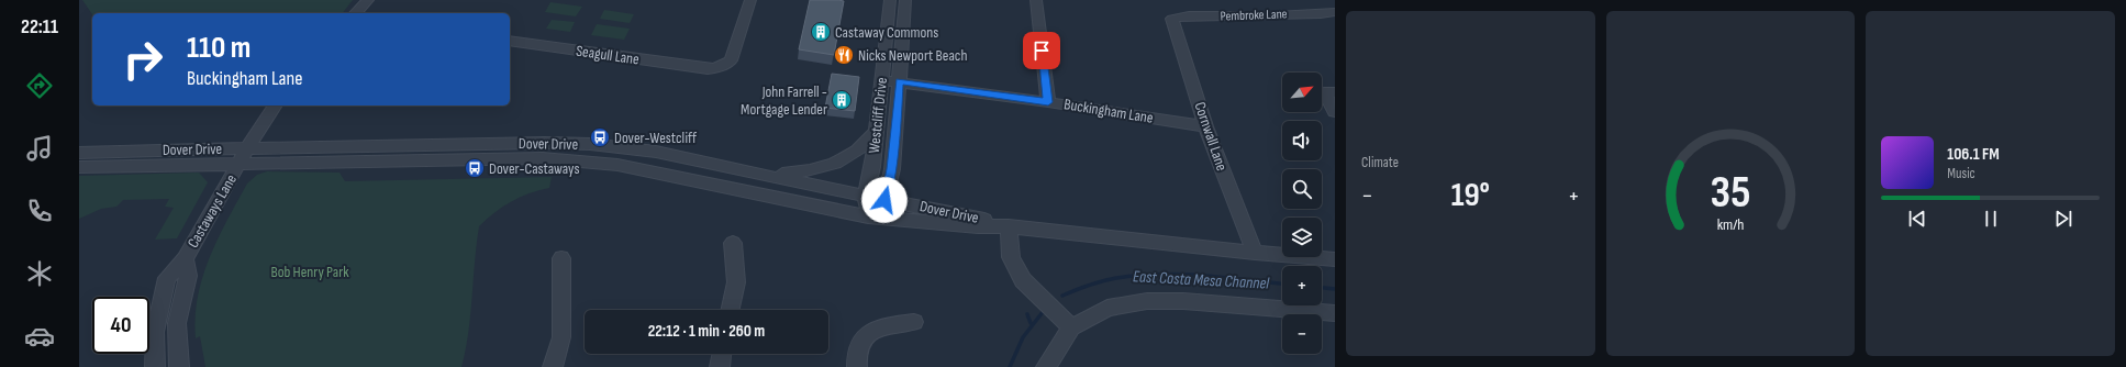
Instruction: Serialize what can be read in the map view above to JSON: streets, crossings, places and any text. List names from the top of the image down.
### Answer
{
  "streets": {
    "street": [
      "Pembroke Lane",
      "Seagull Lane",
      "Buckingham Lane",
      "Westcliff Drive",
      "Cornwall Lane",
      "Dover Drive",
      "Castaways Lane"
    ]
  },
  "crossings": [
    ["Pembroke Lane", "Cornwall Lane"],
    ["Buckingham Lane", "Westcliff Drive"],
    ["Buckingham Lane", "Cornwall Lane"],
    ["Westcliff Drive", "Dover Drive"],
    ["Cornwall Lane", "Dover Drive"],
    ["Dover Drive", "Castaways Lane"]
  ],
  "water": ["East Costa Mesa Channel"],
  "parks": ["Bob Henry Park"],
  "places": {
    "building": ["Castaway Commons", "John Farrell - Mortgage Lender"],
    "restaurant": ["Nicks Newport Beach"],
    "bus stop": ["Dover-Westcliff", "Dover-Castaways"]
  },
  "north": "top right",
  "page": {
    "tabs": "22:11",
    "tile": "Climate",
    "turn": ["110 m", "Buckingham Lane"],
    "map_buttons": ["+", "−"],
    "song": ["106.1 FM", "Music"],
    "heat": ["−", "19°", "+"],
    "limit": "40",
    "trip": "22:12 · 1 min · 260 m",
    "gauge": ["35", "km/h"]
  }
}
